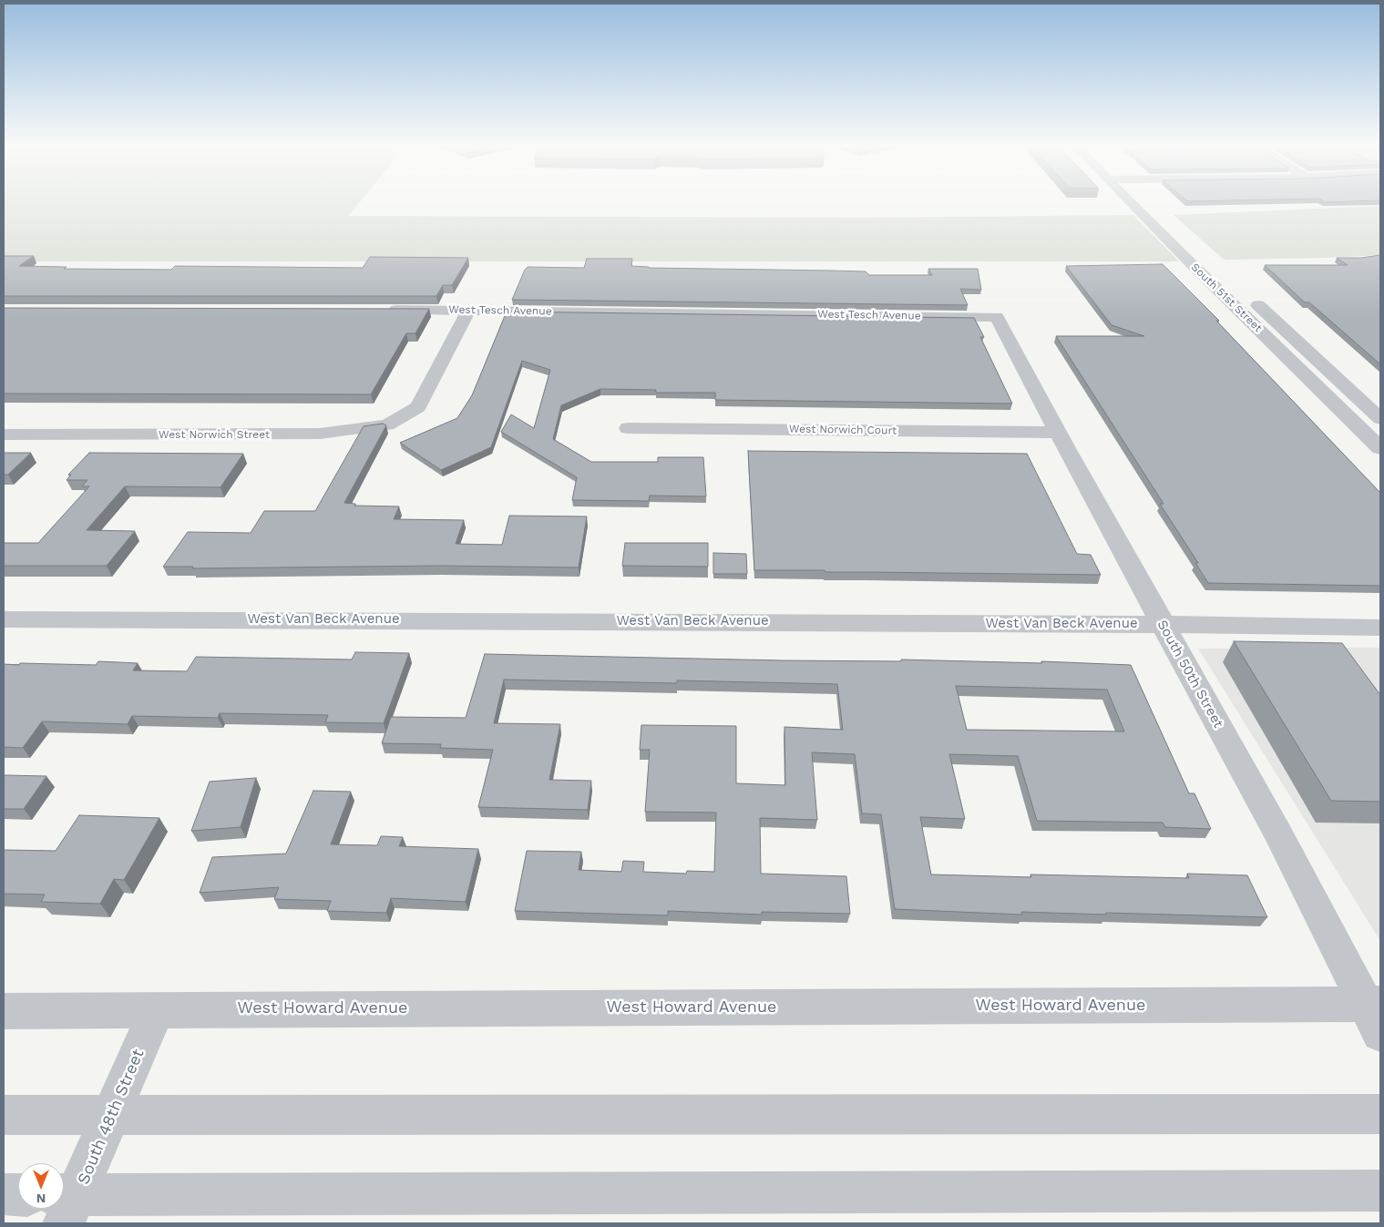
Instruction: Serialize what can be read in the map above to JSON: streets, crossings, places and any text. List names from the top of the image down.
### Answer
{
  "streets": {
    "street": [
      "South 51st Street",
      "West Tesch Avenue",
      "West Norwich Court",
      "West Norwich Street",
      "West Van Beck Avenue",
      "South 50th Street",
      "West Howard Avenue",
      "South 48th Street"
    ]
  },
  "crossings": [
    ["West Tesch Avenue", "West Norwich Street"],
    ["West Tesch Avenue", "South 50th Street"],
    ["West Norwich Court", "South 50th Street"],
    ["West Van Beck Avenue", "South 50th Street"],
    ["South 50th Street", "West Howard Avenue"],
    ["West Howard Avenue", "South 48th Street"]
  ],
  "north": "bottom"
}
